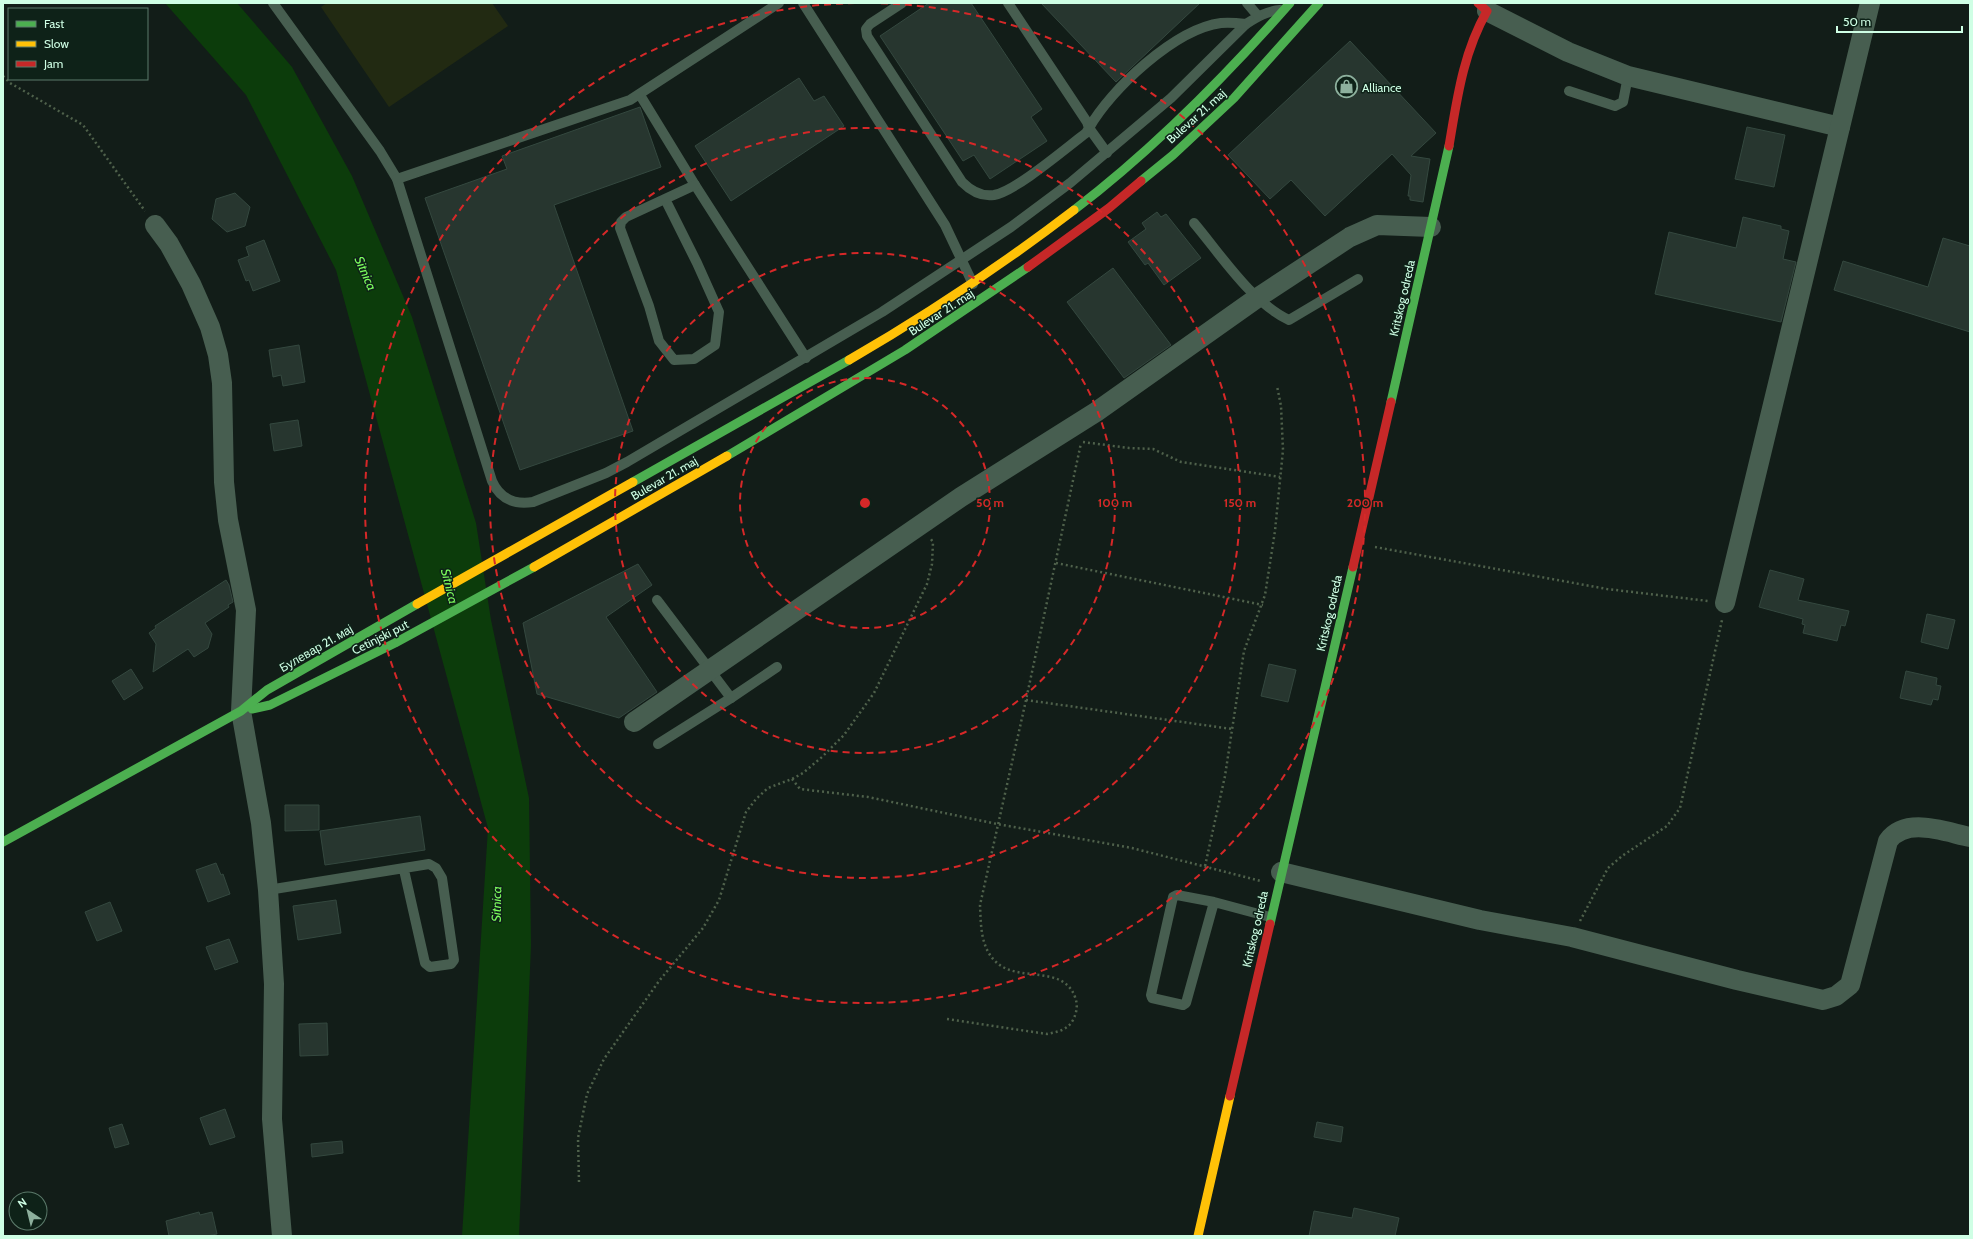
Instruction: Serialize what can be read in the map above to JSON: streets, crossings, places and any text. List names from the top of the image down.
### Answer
{
  "streets": {
    "main road": [
      "Bulevar 21. maj",
      "Kritskog odreda",
      "Cetinjski put",
      "Булевар 21. мај"
    ]
  },
  "crossings": [
    ["Bulevar 21. maj", "Cetinjski put"],
    ["Cetinjski put", "Булевар 21. мај"]
  ],
  "water": ["Sitnica"],
  "places": {
    "shop": ["Alliance"]
  },
  "legend": ["Fast", "Slow", "Jam"],
  "scale_bar": "50 m",
  "north": "top left",
  "rings": [
    "50 m",
    "100 m",
    "150 m",
    "200 m"
  ]
}
